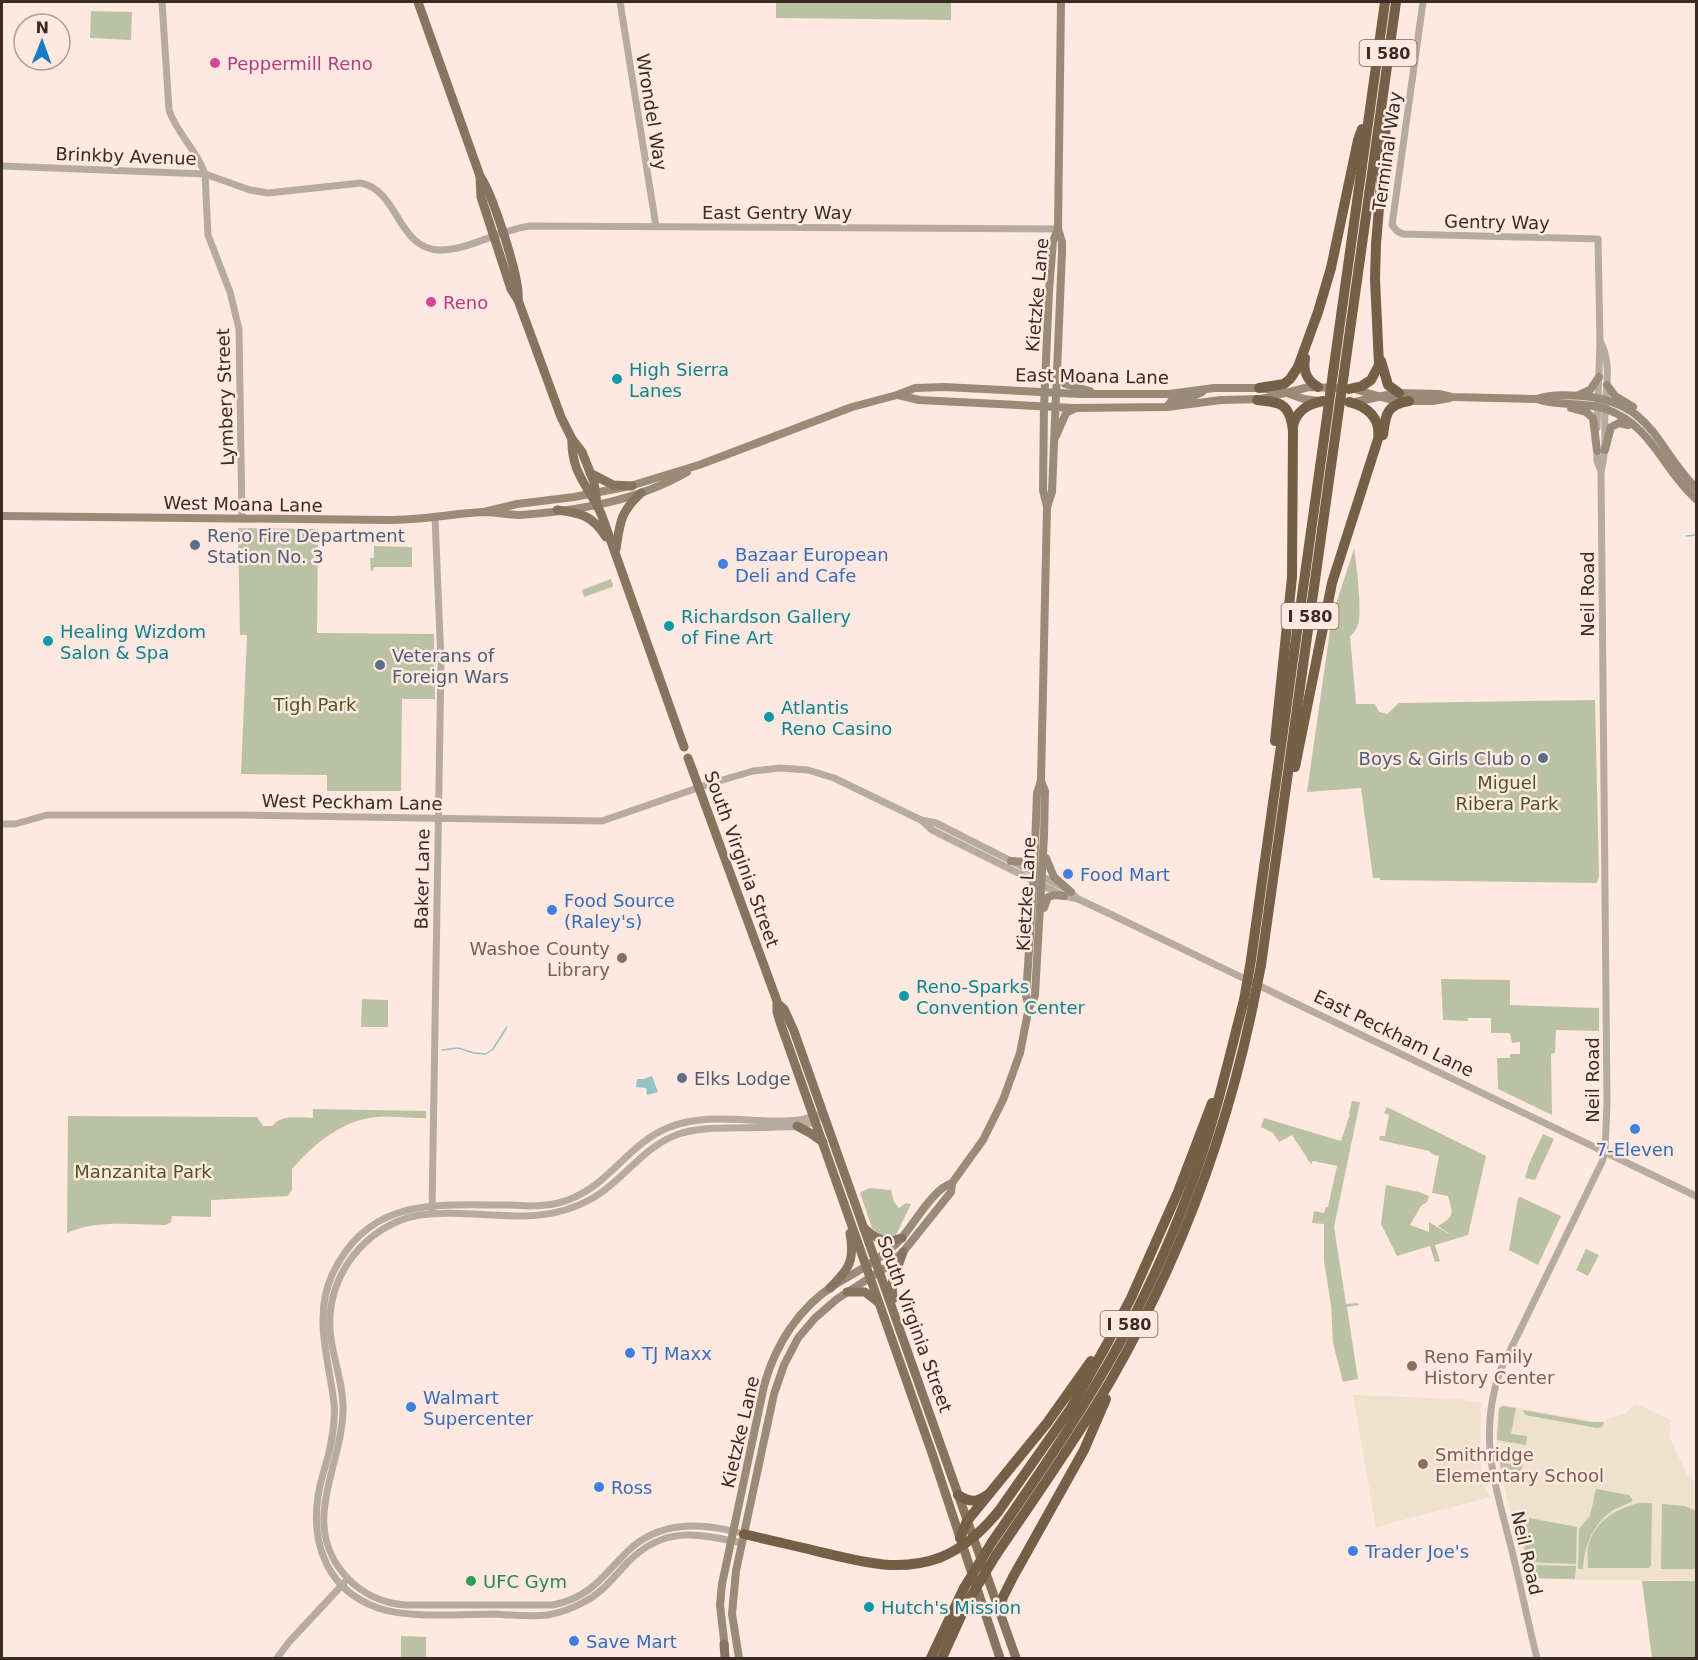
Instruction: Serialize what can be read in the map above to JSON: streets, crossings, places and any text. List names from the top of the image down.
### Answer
{
  "streets": {
    "highway": ["I 580"],
    "main road": [
      "Kietzke Lane",
      "East Moana Lane",
      "West Moana Lane",
      "South Virginia Street"
    ],
    "street": [
      "Wrondel Way",
      "Terminal Way",
      "Brinkby Avenue",
      "East Gentry Way",
      "Gentry Way",
      "Lymbery Street",
      "Neil Road",
      "West Peckham Lane",
      "Baker Lane",
      "East Peckham Lane"
    ]
  },
  "crossings": [
    ["Wrondel Way", "East Gentry Way"],
    ["Terminal Way", "Gentry Way"],
    ["Brinkby Avenue", "East Gentry Way"],
    ["Brinkby Avenue", "Lymbery Street"],
    ["East Gentry Way", "Kietzke Lane"],
    ["Gentry Way", "Neil Road"],
    ["Kietzke Lane", "East Moana Lane"],
    ["Kietzke Lane", "South Virginia Street"],
    ["Kietzke Lane", "East Peckham Lane"],
    ["East Moana Lane", "West Moana Lane"],
    ["East Moana Lane", "Neil Road"],
    ["Lymbery Street", "West Moana Lane"],
    ["West Moana Lane", "Baker Lane"],
    ["Neil Road", "East Peckham Lane"],
    ["West Peckham Lane", "South Virginia Street"],
    ["West Peckham Lane", "Baker Lane"],
    ["West Peckham Lane", "East Peckham Lane"],
    ["South Virginia Street", "East Peckham Lane"]
  ],
  "parks": ["Tigh Park", "Miguel Ribera Park", "Manzanita Park"],
  "places": [
    "Peppermill Reno",
    "Reno",
    "High Sierra Lanes",
    "Reno Fire Department Station No. 3",
    "Bazaar European Deli and Cafe",
    "Richardson Gallery of Fine Art",
    "Healing Wizdom Salon & Spa",
    "Veterans of Foreign Wars",
    "Atlantis Reno Casino",
    "Boys & Girls Club o",
    "Food Mart",
    "Food Source (Raley's)",
    "Washoe County Library",
    "Reno-Sparks Convention Center",
    "Elks Lodge",
    "7-Eleven",
    "TJ Maxx",
    "Reno Family History Center",
    "Walmart Supercenter",
    "Smithridge Elementary School",
    "Ross",
    "Trader Joe's",
    "UFC Gym",
    "Hutch's Mission",
    "Save Mart"
  ],
  "north": "top"
}
